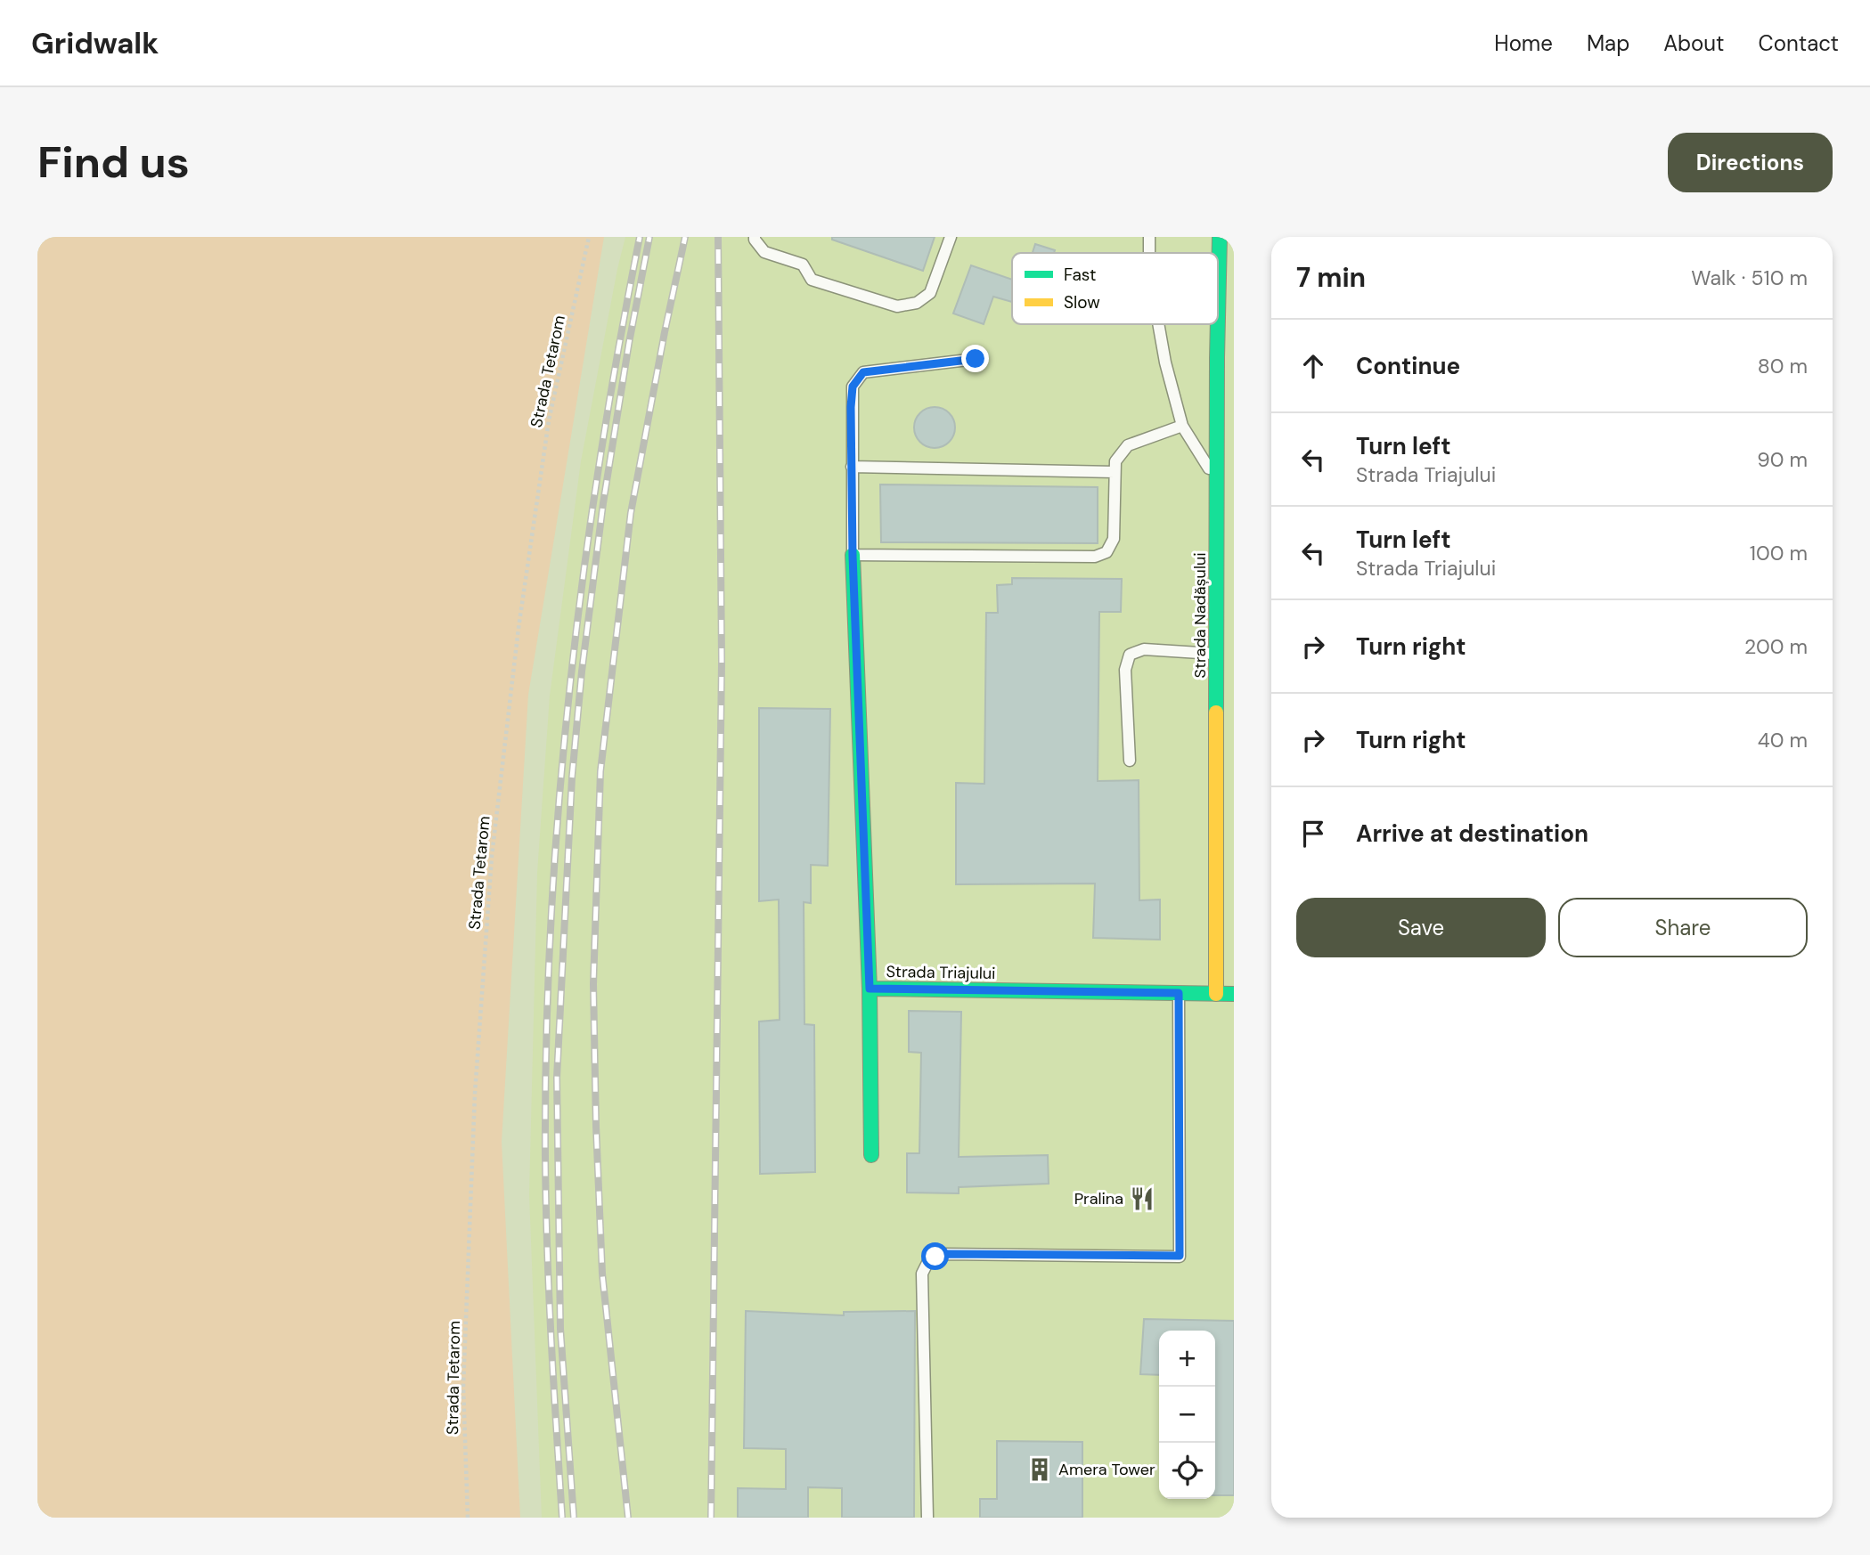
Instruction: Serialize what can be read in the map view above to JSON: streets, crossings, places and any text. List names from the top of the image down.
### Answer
{
  "streets": {
    "street": ["Strada Nadășului", "Strada Triajului"],
    "path": ["Strada Tetarom"]
  },
  "crossings": [
    ["Strada Nadășului", "Strada Triajului"]
  ],
  "places": {
    "restaurant": ["Pralina"],
    "building": ["Amera Tower"]
  },
  "legend": ["Fast", "Slow"],
  "page": {
    "header": "Gridwalk",
    "nav": [
      "Home",
      "Map",
      "About",
      "Contact"
    ],
    "buttons": [
      "Directions",
      ["Save", "Share"]
    ],
    "title": "Find us",
    "heading": ["7 min", "Walk · 510 m"],
    "list": [
      ["Continue", "80 m"],
      ["Turn left", "Strada Triajului", "90 m"],
      ["Turn left", "Strada Triajului", "100 m"],
      ["Turn right", "200 m"],
      ["Turn right", "40 m"],
      "Arrive at destination"
    ],
    "map_buttons": ["+", "−"]
  }
}
